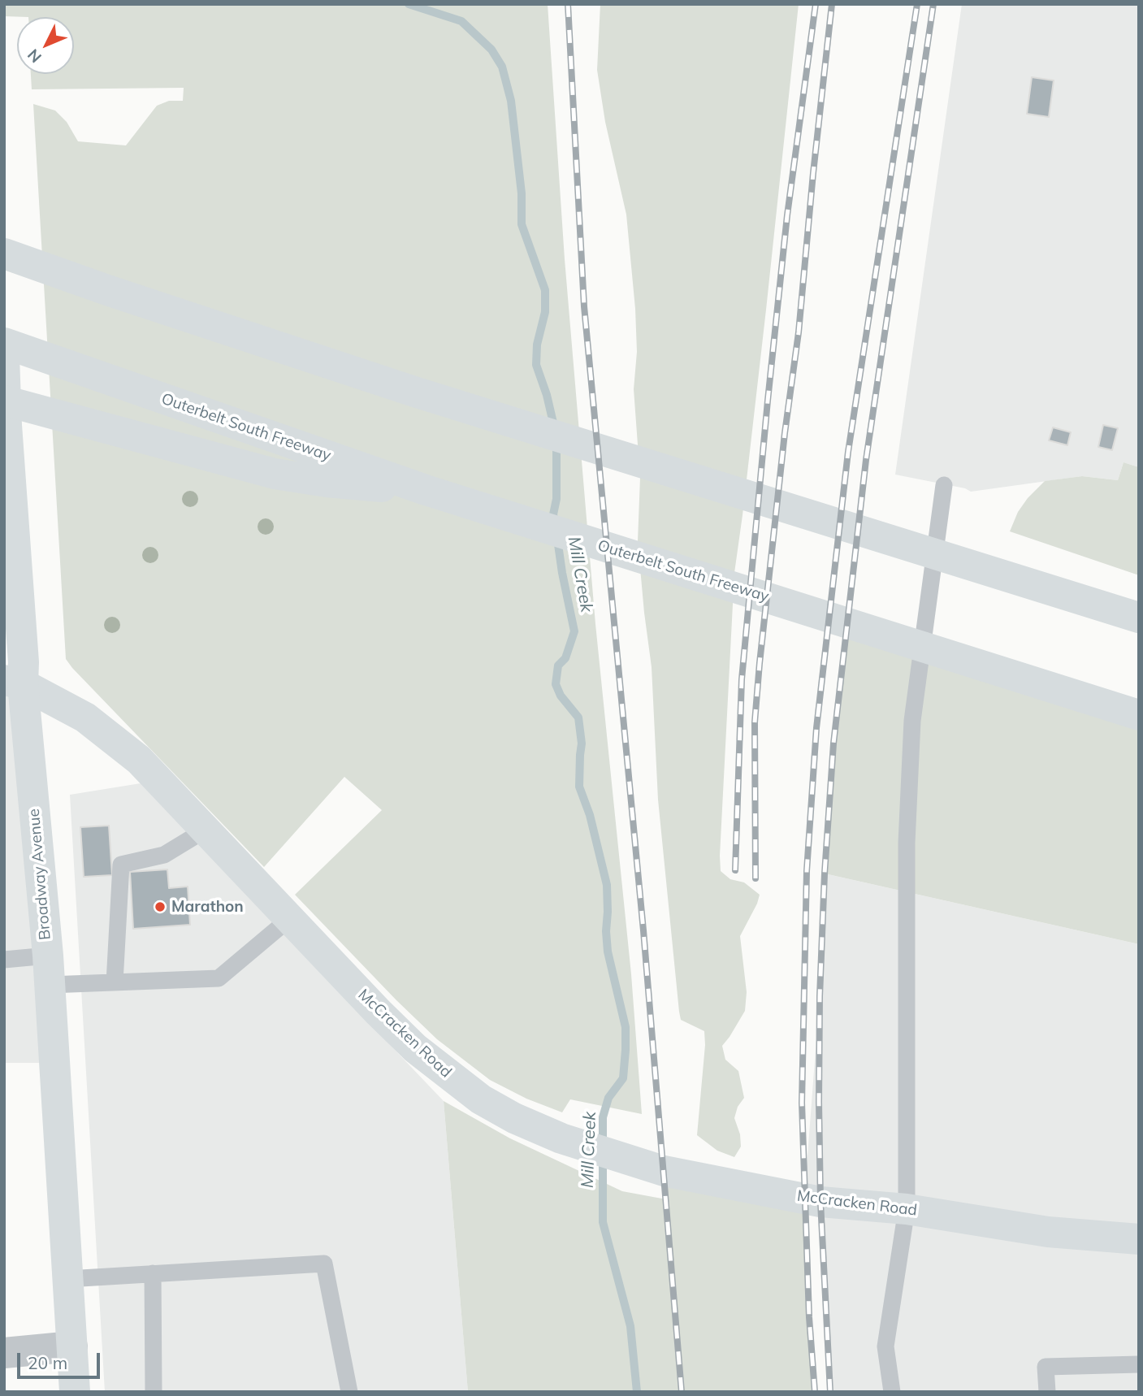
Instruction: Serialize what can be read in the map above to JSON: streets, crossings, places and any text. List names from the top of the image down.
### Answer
{
  "streets": {
    "main road": ["Outerbelt South Freeway", "Broadway Avenue", "McCracken Road"]
  },
  "crossings": [
    ["Broadway Avenue", "McCracken Road"]
  ],
  "water": ["Mill Creek"],
  "places": ["Marathon"],
  "scale_bar": "20 m",
  "north": "bottom left"
}
